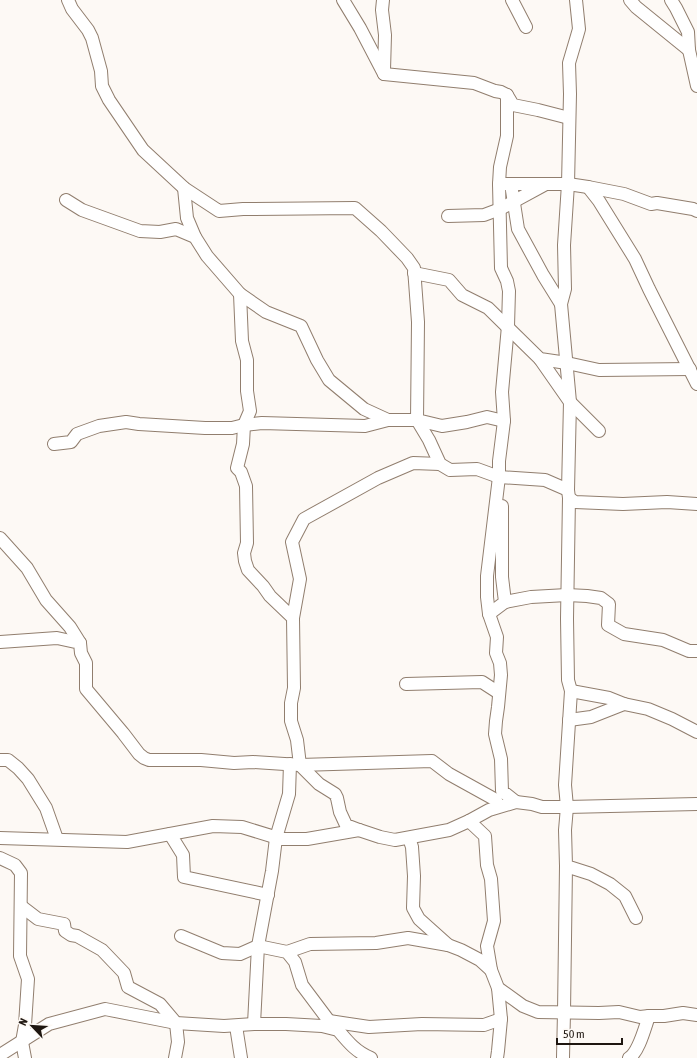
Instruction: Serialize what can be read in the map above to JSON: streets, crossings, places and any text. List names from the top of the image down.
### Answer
{
  "scale_bar": "50 m",
  "north": "top left"
}
